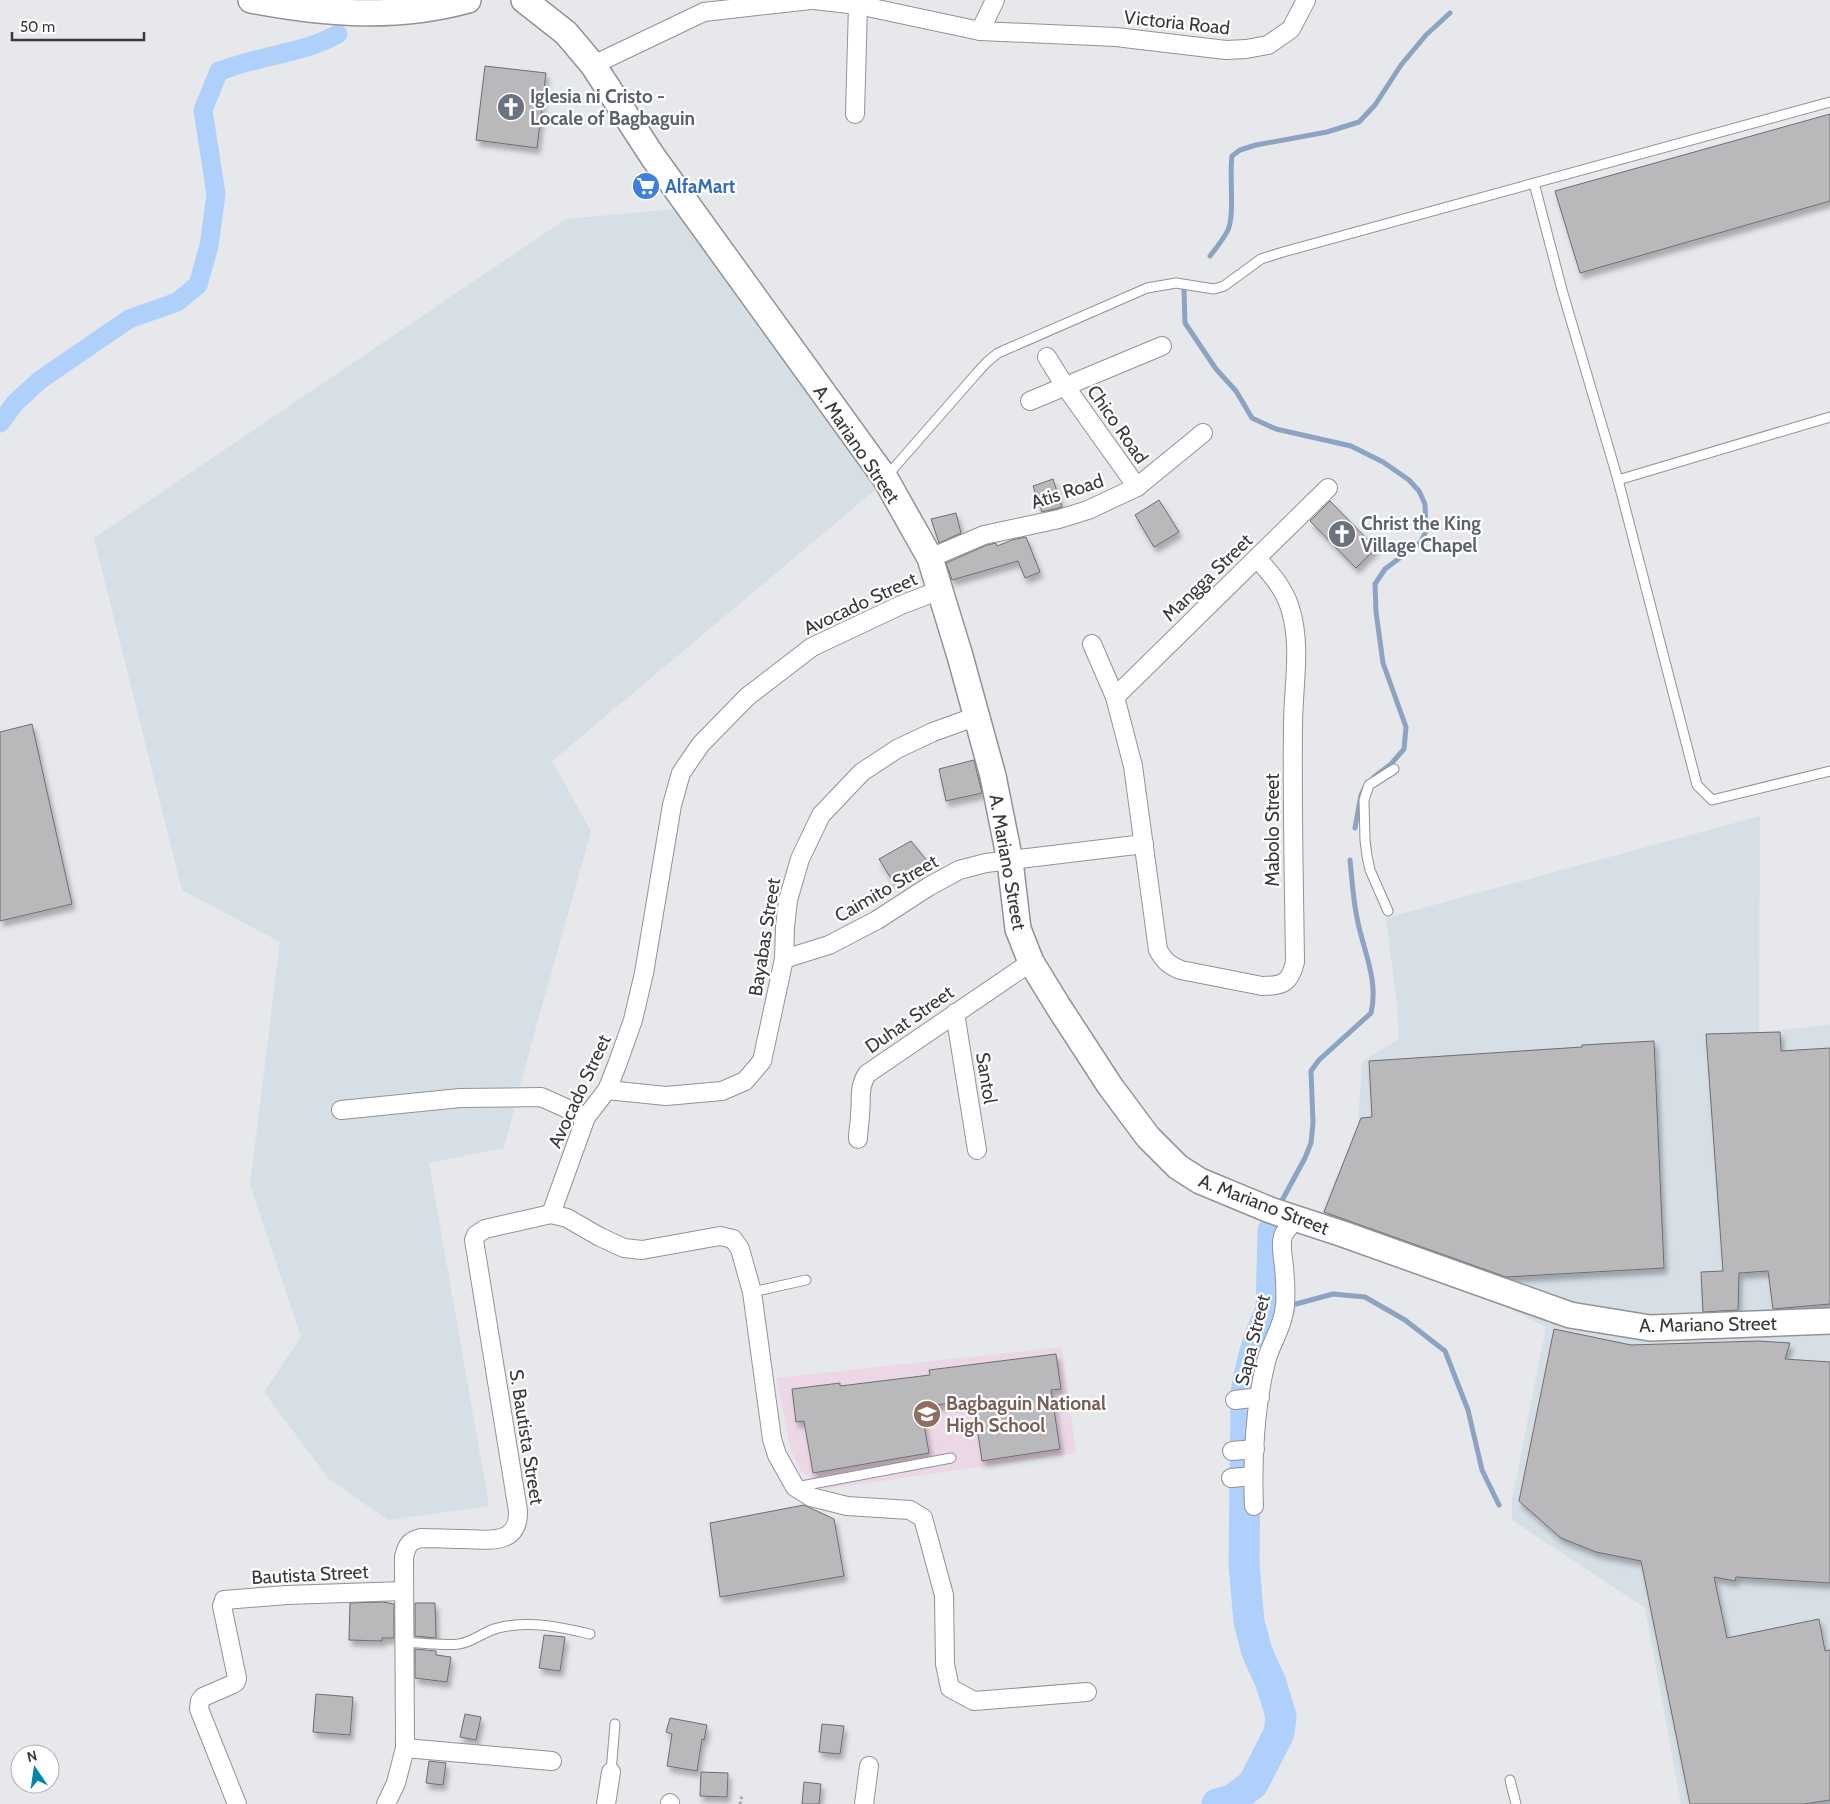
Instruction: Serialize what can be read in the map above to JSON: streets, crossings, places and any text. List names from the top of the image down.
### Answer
{
  "streets": {
    "street": [
      "Victoria Road",
      "Chico Road",
      "A. Mariano Street",
      "Atis Road",
      "Mangga Street",
      "Avocado Street",
      "Mabolo Street",
      "Caimito Street",
      "Bayabas Street",
      "Duhat Street",
      "Santol",
      "Sapa Street",
      "S. Bautista Street",
      "Bautista Street"
    ]
  },
  "crossings": [
    ["Victoria Road", "A. Mariano Street"],
    ["Chico Road", "Atis Road"],
    ["A. Mariano Street", "Atis Road"],
    ["A. Mariano Street", "Avocado Street"],
    ["A. Mariano Street", "Caimito Street"],
    ["A. Mariano Street", "Bayabas Street"],
    ["A. Mariano Street", "Duhat Street"],
    ["A. Mariano Street", "Sapa Street"],
    ["Mangga Street", "Mabolo Street"],
    ["Avocado Street", "Bayabas Street"],
    ["Avocado Street", "S. Bautista Street"],
    ["Caimito Street", "Bayabas Street"],
    ["Duhat Street", "Santol"],
    ["S. Bautista Street", "Bautista Street"]
  ],
  "places": {
    "church": ["Iglesia ni Cristo - Locale of Bagbaguin", "Christ the King Village Chapel"],
    "supermarket": ["AlfaMart"],
    "school or university": ["Bagbaguin National High School"]
  },
  "scale_bar": "50 m",
  "north": "top"
}
